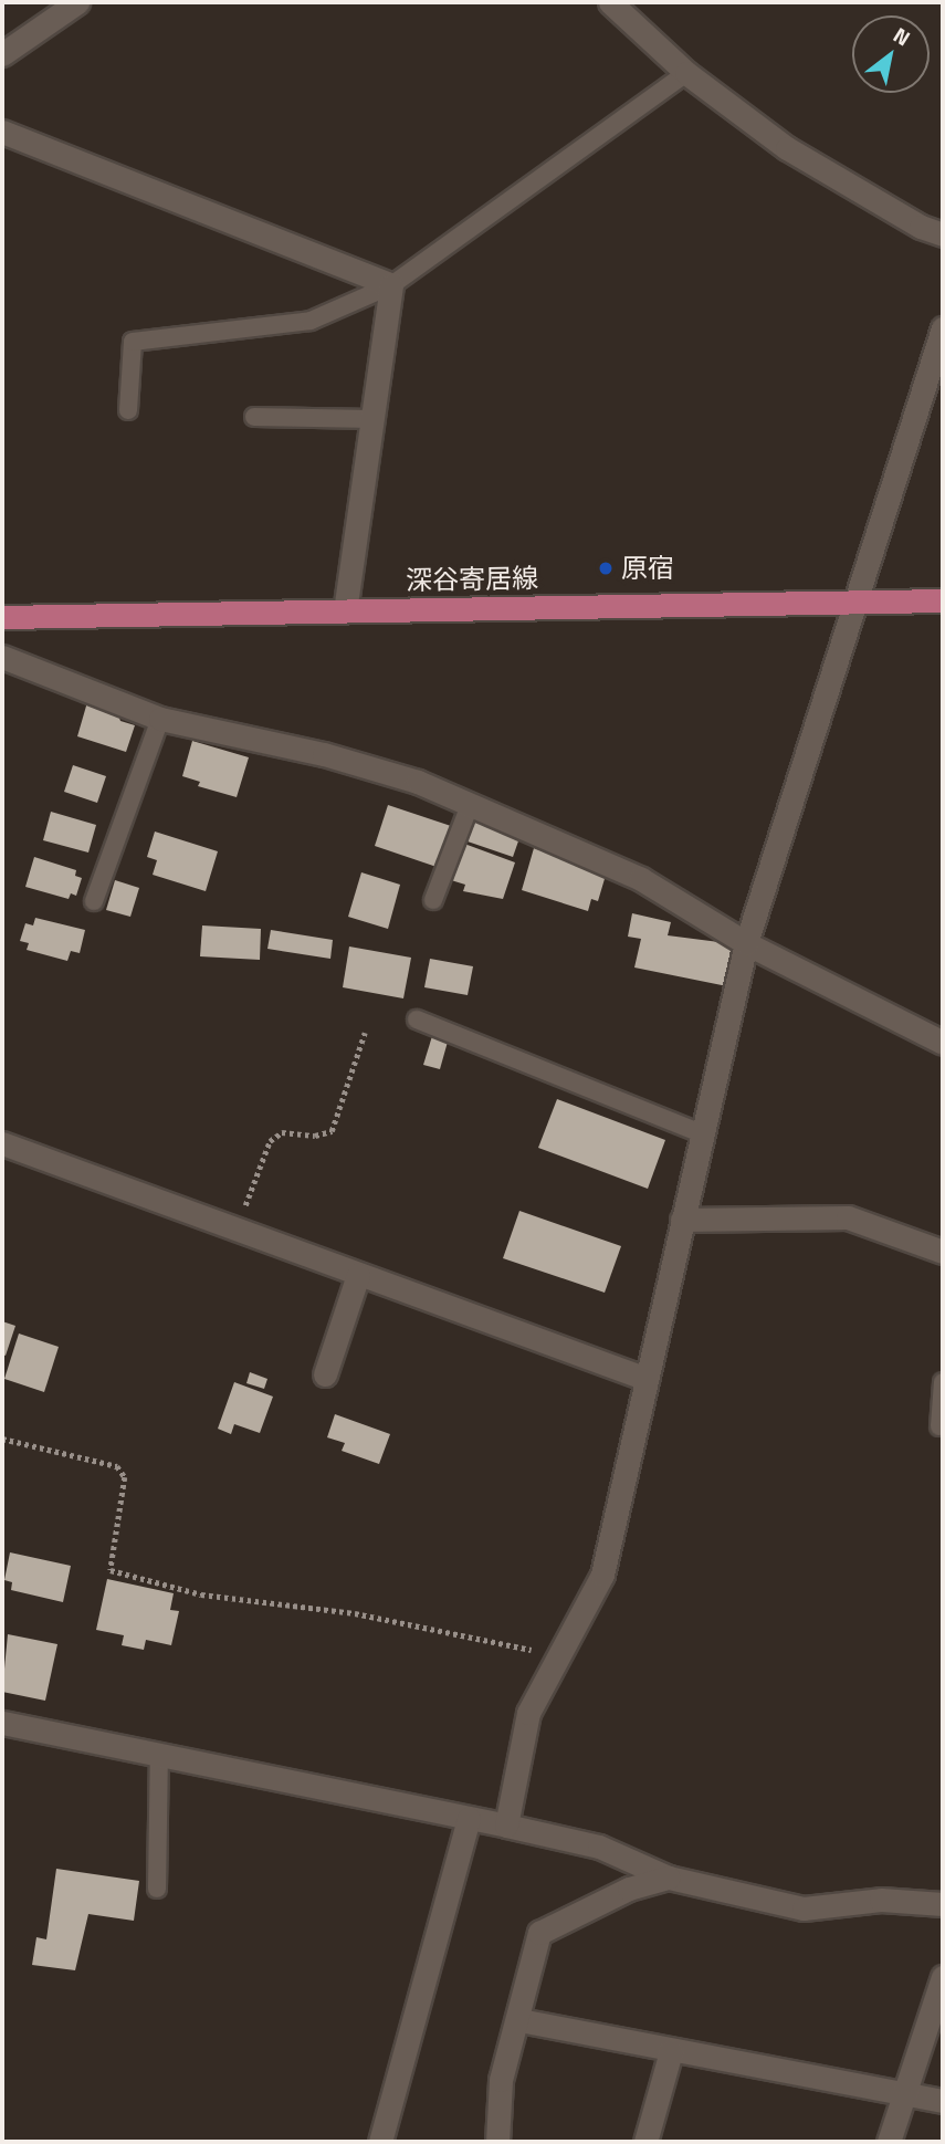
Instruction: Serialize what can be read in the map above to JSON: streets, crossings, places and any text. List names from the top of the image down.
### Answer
{
  "streets": {
    "main road": ["深谷寄居線"]
  },
  "places": ["原宿"],
  "north": "top right"
}
